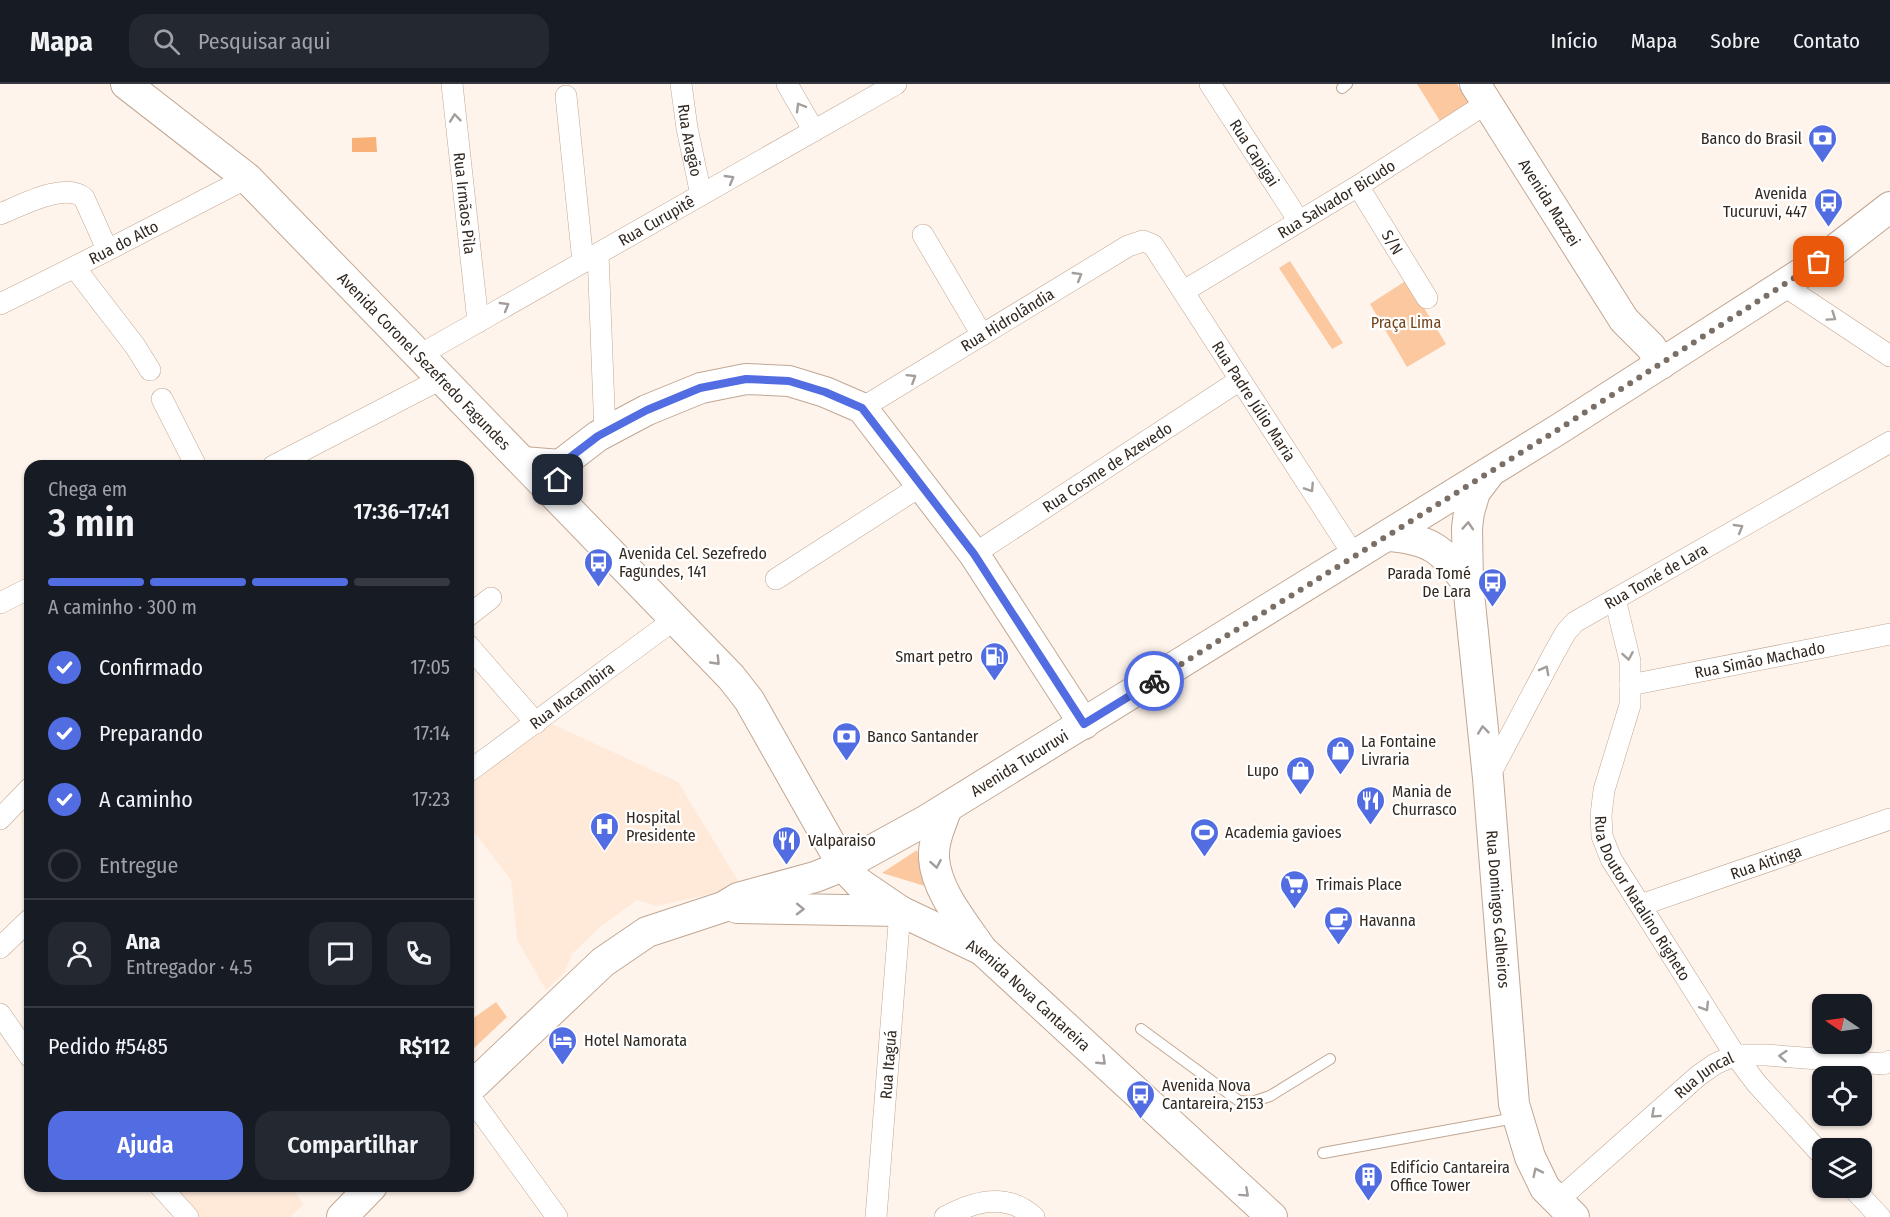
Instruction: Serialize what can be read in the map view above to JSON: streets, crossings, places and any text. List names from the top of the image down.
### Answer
{
  "streets": {
    "main road": [
      "Avenida Mazzei",
      "Avenida Coronel Sezefredo Fagundes",
      "Avenida Tucuruvi",
      "Rua Domingos Calheiros",
      "Avenida Nova Cantareira"
    ],
    "street": [
      "Rua Aragão",
      "Rua Capigai",
      "Rua Salvador Bicudo",
      "Rua Irmãos Pìla",
      "Rua Curupitê",
      "Rua do Alto",
      "S/N",
      "Rua Hidrolândia",
      "Rua Padre Júlio Maria",
      "Rua Cosme de Azevedo",
      "Rua Tomé de Lara",
      "Rua Simão Machado",
      "Rua Macambira",
      "Rua Aitinga",
      "Rua Doutor Natalino Righeto",
      "Rua Itaguá",
      "Rua Juncal"
    ]
  },
  "crossings": [
    ["Rua Aragão", "Rua Curupitê"],
    ["Rua Capigai", "Rua Salvador Bicudo"],
    ["Rua Salvador Bicudo", "Avenida Mazzei"],
    ["Rua Salvador Bicudo", "S/N"],
    ["Rua Salvador Bicudo", "Rua Padre Júlio Maria"],
    ["Avenida Mazzei", "Avenida Tucuruvi"],
    ["Rua Irmãos Pìla", "Rua Curupitê"],
    ["Rua Curupitê", "Avenida Coronel Sezefredo Fagundes"],
    ["Rua do Alto", "Avenida Coronel Sezefredo Fagundes"],
    ["Rua Hidrolândia", "Rua Padre Júlio Maria"],
    ["Avenida Coronel Sezefredo Fagundes", "Rua Macambira"],
    ["Avenida Coronel Sezefredo Fagundes", "Avenida Tucuruvi"],
    ["Avenida Coronel Sezefredo Fagundes", "Avenida Nova Cantareira"],
    ["Avenida Coronel Sezefredo Fagundes", "Rua Itaguá"],
    ["Rua Padre Júlio Maria", "Rua Cosme de Azevedo"],
    ["Rua Padre Júlio Maria", "Avenida Tucuruvi"],
    ["Rua Tomé de Lara", "Rua Doutor Natalino Righeto"],
    ["Rua Tomé de Lara", "Rua Domingos Calheiros"],
    ["Rua Simão Machado", "Rua Doutor Natalino Righeto"],
    ["Avenida Tucuruvi", "Rua Domingos Calheiros"],
    ["Avenida Tucuruvi", "Avenida Nova Cantareira"],
    ["Rua Aitinga", "Rua Doutor Natalino Righeto"],
    ["Rua Doutor Natalino Righeto", "Rua Juncal"],
    ["Rua Domingos Calheiros", "Rua Juncal"],
    ["Avenida Nova Cantareira", "Rua Itaguá"]
  ],
  "one_way": [
    "Rua Curupitê",
    "Rua Hidrolândia",
    "Rua Padre Júlio Maria",
    "Rua Tomé de Lara",
    "Rua Doutor Natalino Righeto",
    "Rua Domingos Calheiros",
    "Avenida Nova Cantareira",
    "Rua Juncal"
  ],
  "parks": ["Praça Lima"],
  "places": {
    "bank": ["Banco do Brasil", "Banco Santander"],
    "bus stop": [
      "Avenida Tucuruvi, 447",
      "Avenida Cel. Sezefredo Fagundes, 141",
      "Parada Tomé De Lara",
      "Avenida Nova Cantareira, 2153"
    ],
    "fuel station": ["Smart petro"],
    "shop": ["La Fontaine Livraria", "Lupo"],
    "restaurant": ["Mania de Churrasco", "Valparaiso"],
    "hospital": ["Hospital Presidente"],
    "sports": ["Academia gavioes"],
    "supermarket": ["Trimais Place"],
    "cafe": ["Havanna"],
    "hotel": ["Hotel Namorata"],
    "building": ["Edifício Cantareira Office Tower"]
  },
  "north": "left",
  "page": {
    "header": "Mapa",
    "search": "Pesquisar aqui",
    "nav": [
      "Início",
      "Mapa",
      "Sobre",
      "Contato"
    ],
    "heading": ["3 min", "Chega em", "17:36–17:41"],
    "panel": [
      "Ana",
      "Entregador · 4.5",
      "Pedido #5485",
      "R$112"
    ],
    "bar": "A caminho · 300 m",
    "list": [
      ["Confirmado", "17:05"],
      ["Preparando", "17:14"],
      ["A caminho", "17:23"],
      "Entregue"
    ],
    "buttons": ["Ajuda", "Compartilhar"]
  }
}
